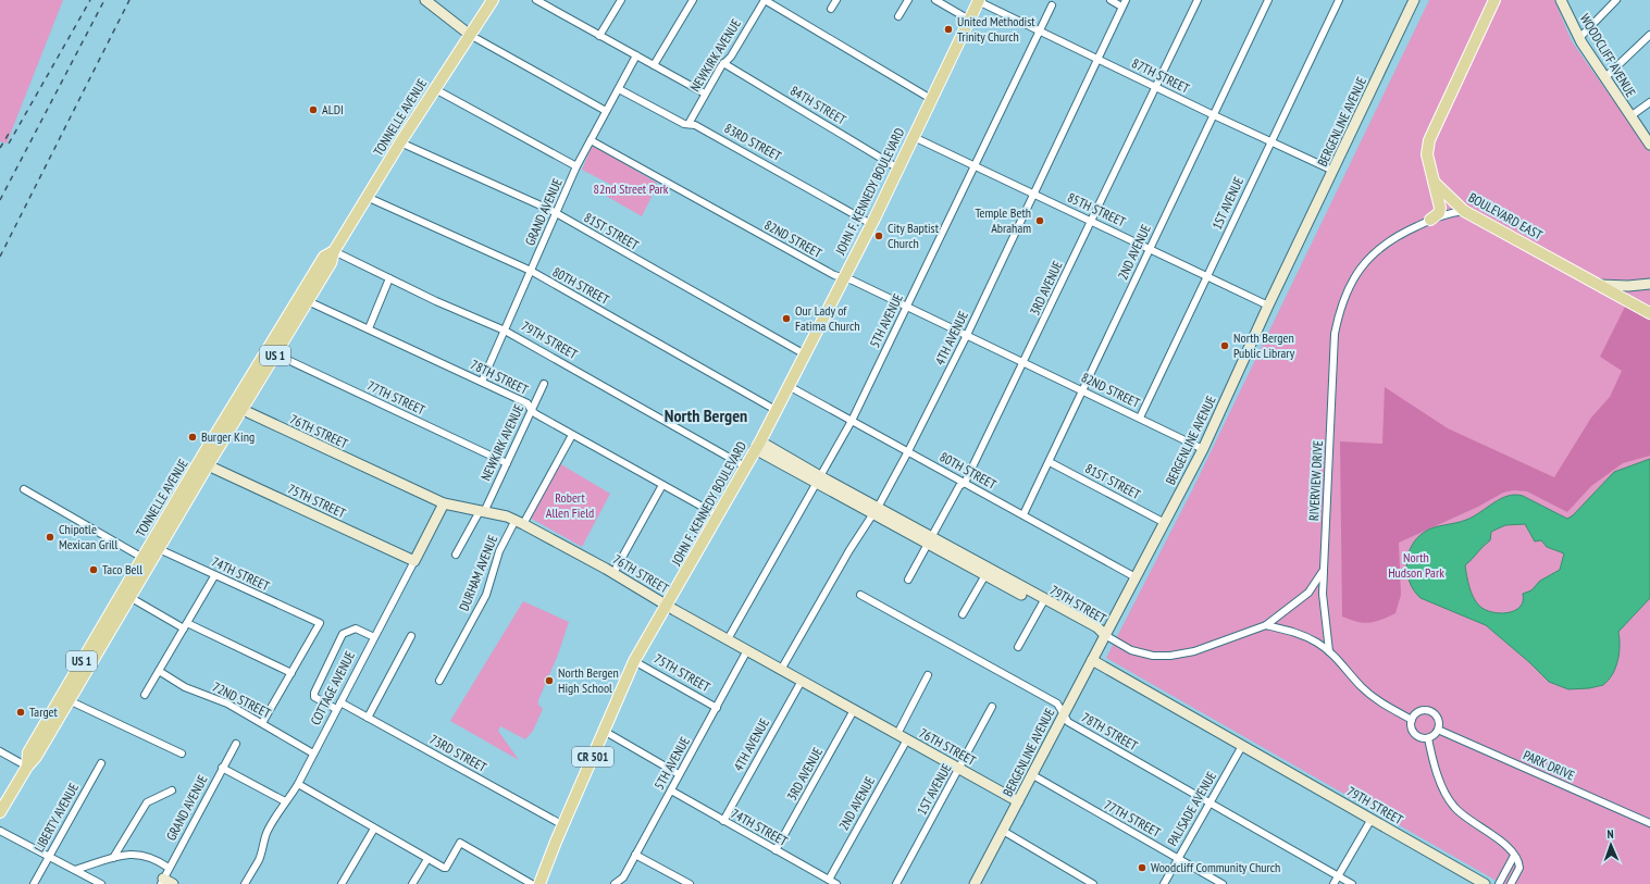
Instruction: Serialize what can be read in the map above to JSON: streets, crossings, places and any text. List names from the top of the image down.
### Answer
{
  "streets": {
    "main road": [
      "TONNELLE AVENUE",
      "JOHN F. KENNEDY BOULEVARD",
      "BOULEVARD EAST",
      "US 1",
      "CR 501"
    ],
    "street": [
      "NEWKIRK AVENUE",
      "WOODCLIFF AVENUE",
      "87TH STREET",
      "84TH STREET",
      "BERGENLINE AVENUE",
      "83RD STREET",
      "1ST AVENUE",
      "85TH STREET",
      "GRAND AVENUE",
      "81ST STREET",
      "82ND STREET",
      "2ND AVENUE",
      "80TH STREET",
      "3RD AVENUE",
      "5TH AVENUE",
      "4TH AVENUE",
      "79TH STREET",
      "78TH STREET",
      "77TH STREET",
      "76TH STREET",
      "RIVERVIEW DRIVE",
      "75TH STREET",
      "DURHAM AVENUE",
      "74TH STREET",
      "COTTAGE AVENUE",
      "72ND STREET",
      "73RD STREET",
      "PARK DRIVE",
      "PALISADE AVENUE",
      "LIBERTY AVENUE"
    ]
  },
  "crossings": [
    ["NEWKIRK AVENUE", "84TH STREET"],
    ["NEWKIRK AVENUE", "83RD STREET"],
    ["NEWKIRK AVENUE", "78TH STREET"],
    ["NEWKIRK AVENUE", "77TH STREET"],
    ["NEWKIRK AVENUE", "76TH STREET"],
    ["87TH STREET", "BERGENLINE AVENUE"],
    ["87TH STREET", "JOHN F. KENNEDY BOULEVARD"],
    ["87TH STREET", "1ST AVENUE"],
    ["87TH STREET", "2ND AVENUE"],
    ["87TH STREET", "3RD AVENUE"],
    ["87TH STREET", "5TH AVENUE"],
    ["87TH STREET", "4TH AVENUE"],
    ["84TH STREET", "JOHN F. KENNEDY BOULEVARD"],
    ["TONNELLE AVENUE", "81ST STREET"],
    ["TONNELLE AVENUE", "80TH STREET"],
    ["TONNELLE AVENUE", "79TH STREET"],
    ["TONNELLE AVENUE", "78TH STREET"],
    ["TONNELLE AVENUE", "77TH STREET"],
    ["TONNELLE AVENUE", "76TH STREET"],
    ["TONNELLE AVENUE", "75TH STREET"],
    ["TONNELLE AVENUE", "74TH STREET"],
    ["BERGENLINE AVENUE", "85TH STREET"],
    ["BERGENLINE AVENUE", "81ST STREET"],
    ["BERGENLINE AVENUE", "82ND STREET"],
    ["BERGENLINE AVENUE", "80TH STREET"],
    ["BERGENLINE AVENUE", "79TH STREET"],
    ["BERGENLINE AVENUE", "78TH STREET"],
    ["BERGENLINE AVENUE", "77TH STREET"],
    ["BERGENLINE AVENUE", "76TH STREET"],
    ["83RD STREET", "JOHN F. KENNEDY BOULEVARD"],
    ["83RD STREET", "GRAND AVENUE"],
    ["JOHN F. KENNEDY BOULEVARD", "85TH STREET"],
    ["JOHN F. KENNEDY BOULEVARD", "81ST STREET"],
    ["JOHN F. KENNEDY BOULEVARD", "82ND STREET"],
    ["JOHN F. KENNEDY BOULEVARD", "80TH STREET"],
    ["JOHN F. KENNEDY BOULEVARD", "79TH STREET"],
    ["JOHN F. KENNEDY BOULEVARD", "78TH STREET"],
    ["JOHN F. KENNEDY BOULEVARD", "76TH STREET"],
    ["JOHN F. KENNEDY BOULEVARD", "75TH STREET"],
    ["JOHN F. KENNEDY BOULEVARD", "73RD STREET"],
    ["1ST AVENUE", "85TH STREET"],
    ["1ST AVENUE", "82ND STREET"],
    ["1ST AVENUE", "76TH STREET"],
    ["85TH STREET", "2ND AVENUE"],
    ["85TH STREET", "3RD AVENUE"],
    ["85TH STREET", "5TH AVENUE"],
    ["85TH STREET", "4TH AVENUE"],
    ["GRAND AVENUE", "81ST STREET"],
    ["GRAND AVENUE", "82ND STREET"],
    ["GRAND AVENUE", "80TH STREET"],
    ["GRAND AVENUE", "79TH STREET"],
    ["GRAND AVENUE", "78TH STREET"],
    ["BOULEVARD EAST", "RIVERVIEW DRIVE"],
    ["81ST STREET", "2ND AVENUE"],
    ["82ND STREET", "2ND AVENUE"],
    ["82ND STREET", "3RD AVENUE"],
    ["82ND STREET", "5TH AVENUE"],
    ["82ND STREET", "4TH AVENUE"],
    ["2ND AVENUE", "80TH STREET"],
    ["2ND AVENUE", "76TH STREET"],
    ["2ND AVENUE", "74TH STREET"],
    ["80TH STREET", "3RD AVENUE"],
    ["80TH STREET", "5TH AVENUE"],
    ["80TH STREET", "4TH AVENUE"],
    ["3RD AVENUE", "79TH STREET"],
    ["3RD AVENUE", "76TH STREET"],
    ["3RD AVENUE", "74TH STREET"],
    ["5TH AVENUE", "79TH STREET"],
    ["5TH AVENUE", "76TH STREET"],
    ["5TH AVENUE", "75TH STREET"],
    ["5TH AVENUE", "74TH STREET"],
    ["4TH AVENUE", "79TH STREET"],
    ["4TH AVENUE", "76TH STREET"],
    ["4TH AVENUE", "74TH STREET"],
    ["79TH STREET", "PALISADE AVENUE"],
    ["78TH STREET", "DURHAM AVENUE"],
    ["78TH STREET", "PALISADE AVENUE"],
    ["77TH STREET", "PALISADE AVENUE"],
    ["76TH STREET", "DURHAM AVENUE"],
    ["76TH STREET", "COTTAGE AVENUE"],
    ["75TH STREET", "COTTAGE AVENUE"],
    ["COTTAGE AVENUE", "72ND STREET"],
    ["COTTAGE AVENUE", "73RD STREET"]
  ],
  "districts": ["North Bergen"],
  "parks": ["82nd Street Park", "Robert Allen Field", "North Hudson Park"],
  "places": [
    "United Methodist Trinity Church",
    "ALDI",
    "Temple Beth Abraham",
    "City Baptist Church",
    "Our Lady of Fatima Church",
    "North Bergen Public Library",
    "Burger King",
    "Chipotle Mexican Grill",
    "Taco Bell",
    "North Bergen High School",
    "Target",
    "Woodcliff Community Church"
  ],
  "north": "top"
}
